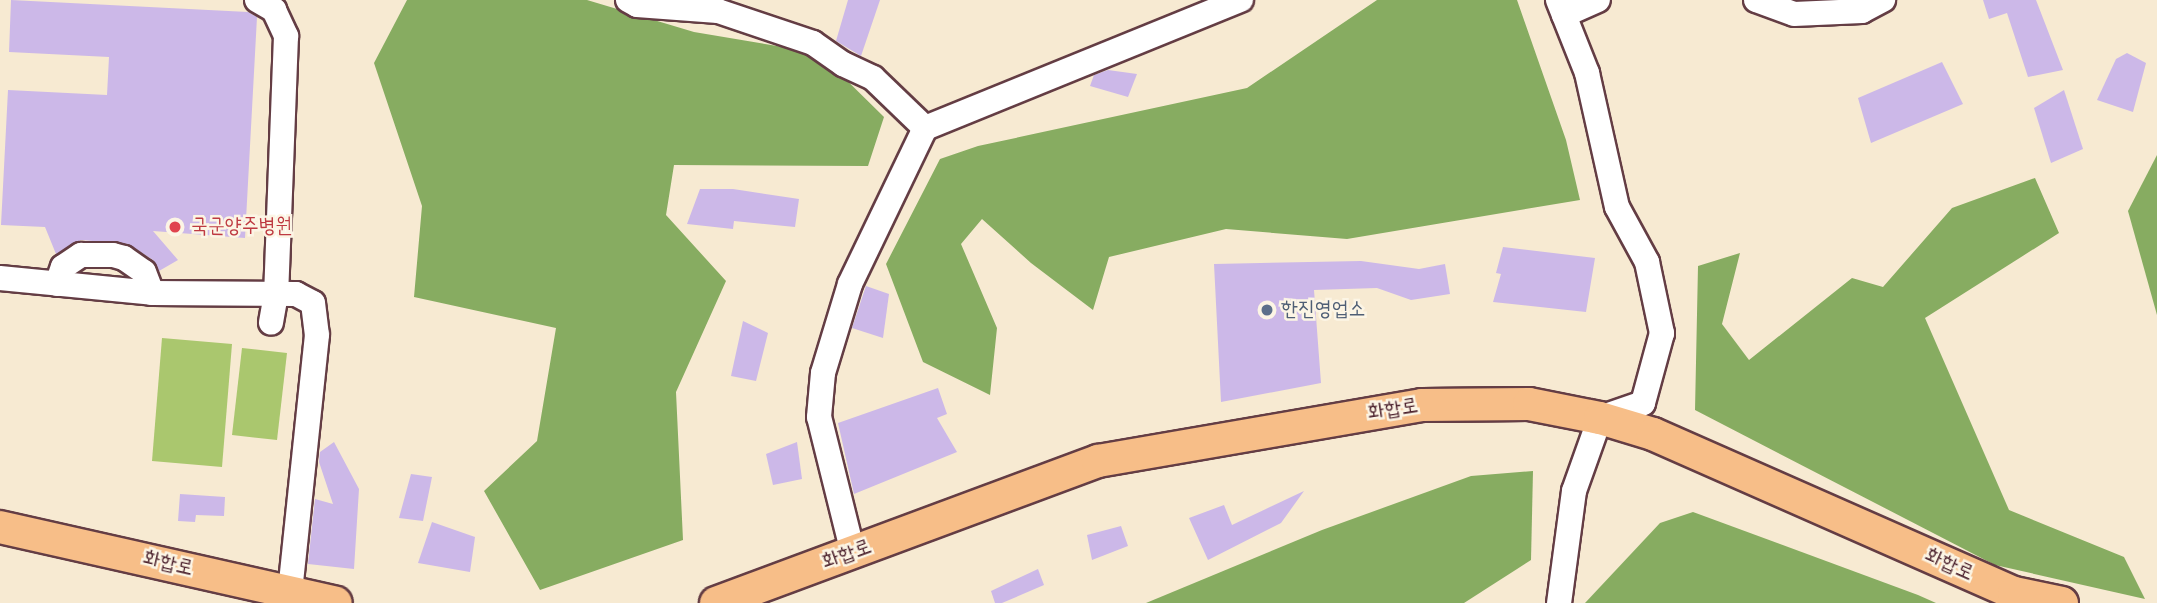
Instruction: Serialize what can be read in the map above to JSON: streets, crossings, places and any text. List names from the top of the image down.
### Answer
{
  "streets": {
    "main road": ["화합로"]
  },
  "places": ["국군양주병원", "한진영업소"]
}
